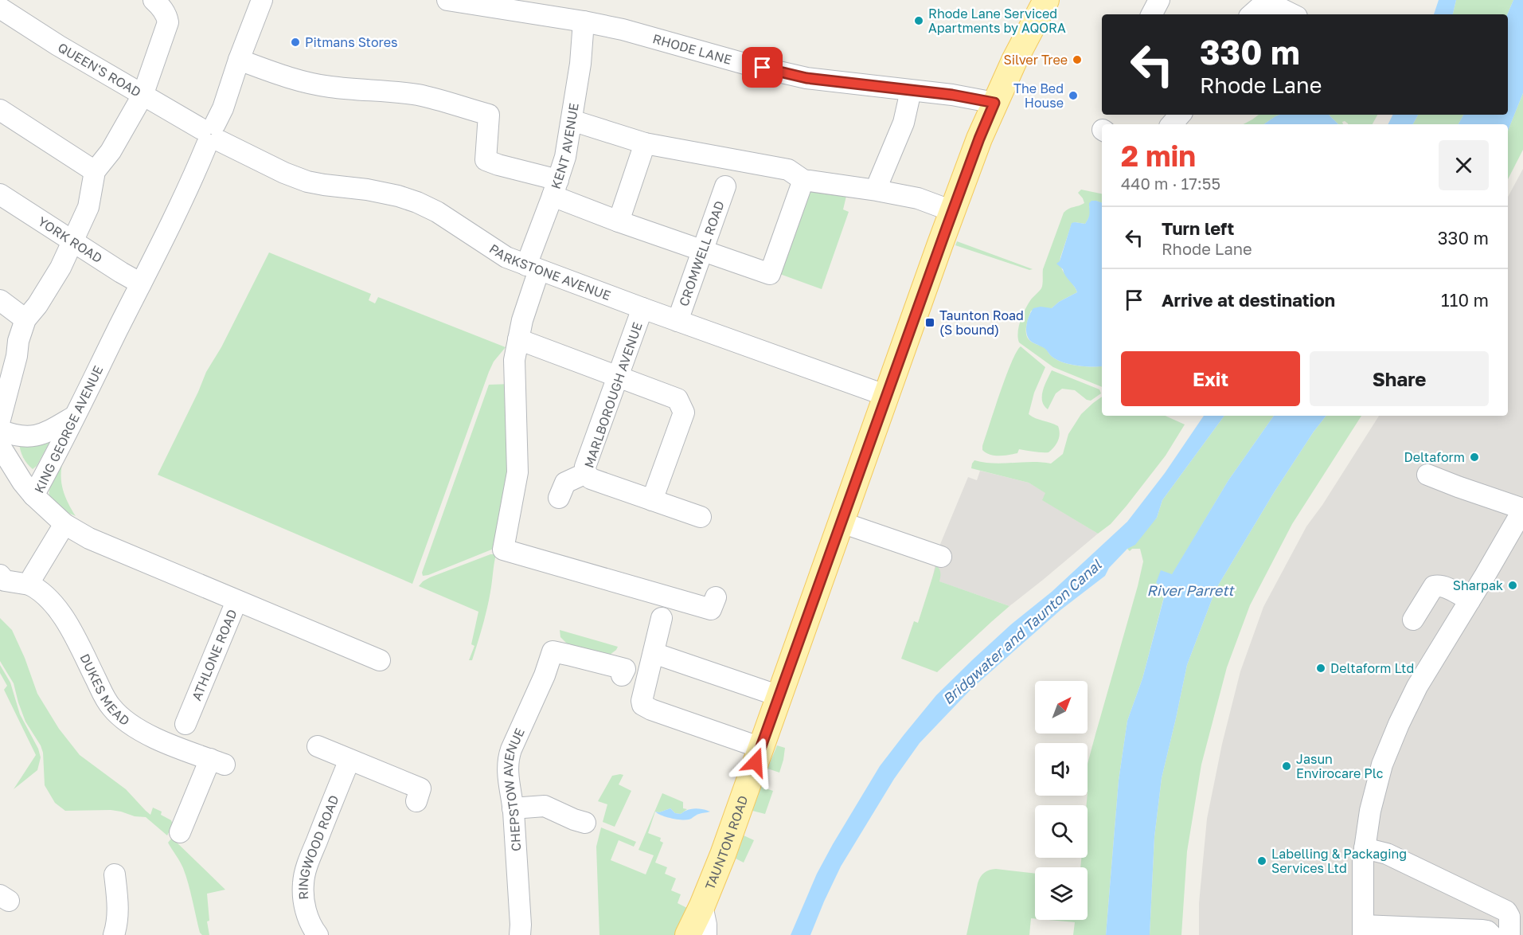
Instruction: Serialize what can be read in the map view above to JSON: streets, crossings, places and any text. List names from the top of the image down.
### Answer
{
  "streets": {
    "main road": ["TAUNTON ROAD"],
    "street": [
      "RHODE LANE",
      "QUEEN'S ROAD",
      "KENT AVENUE",
      "YORK ROAD",
      "CROMWELL ROAD",
      "PARKSTONE AVENUE",
      "MARLBOROUGH AVENUE",
      "KING GEORGE AVENUE",
      "ATHLONE ROAD",
      "DUKES MEAD",
      "CHEPSTOW AVENUE",
      "RINGWOOD ROAD"
    ]
  },
  "crossings": [
    ["RHODE LANE", "KENT AVENUE"],
    ["RHODE LANE", "TAUNTON ROAD"],
    ["QUEEN'S ROAD", "PARKSTONE AVENUE"],
    ["QUEEN'S ROAD", "KING GEORGE AVENUE"],
    ["KENT AVENUE", "PARKSTONE AVENUE"],
    ["YORK ROAD", "KING GEORGE AVENUE"],
    ["CROMWELL ROAD", "PARKSTONE AVENUE"],
    ["PARKSTONE AVENUE", "MARLBOROUGH AVENUE"],
    ["PARKSTONE AVENUE", "KING GEORGE AVENUE"],
    ["PARKSTONE AVENUE", "TAUNTON ROAD"],
    ["KING GEORGE AVENUE", "ATHLONE ROAD"]
  ],
  "water": ["River Parrett", "Bridgwater and Taunton Canal"],
  "places": {
    "other": [
      "Rhode Lane Serviced Apartments by AQORA",
      "Pitmans Stores",
      "Silver Tree",
      "The Bed House",
      "Deltaform",
      "Sharpak",
      "Deltaform Ltd",
      "Jasun Envirocare Plc",
      "Labelling & Packaging Services Ltd"
    ],
    "transit": ["Taunton Road (S bound)"]
  },
  "north": "top right",
  "page": {
    "turn": ["330 m", "Rhode Lane"],
    "heading": ["2 min", "440 m · 17:55"],
    "list": [
      {
        "name": "Turn left",
        "note": "Rhode Lane",
        "value": "330 m"
      },
      {
        "name": "Arrive at destination",
        "value": "110 m"
      }
    ],
    "buttons": ["Exit", "Share"]
  }
}
